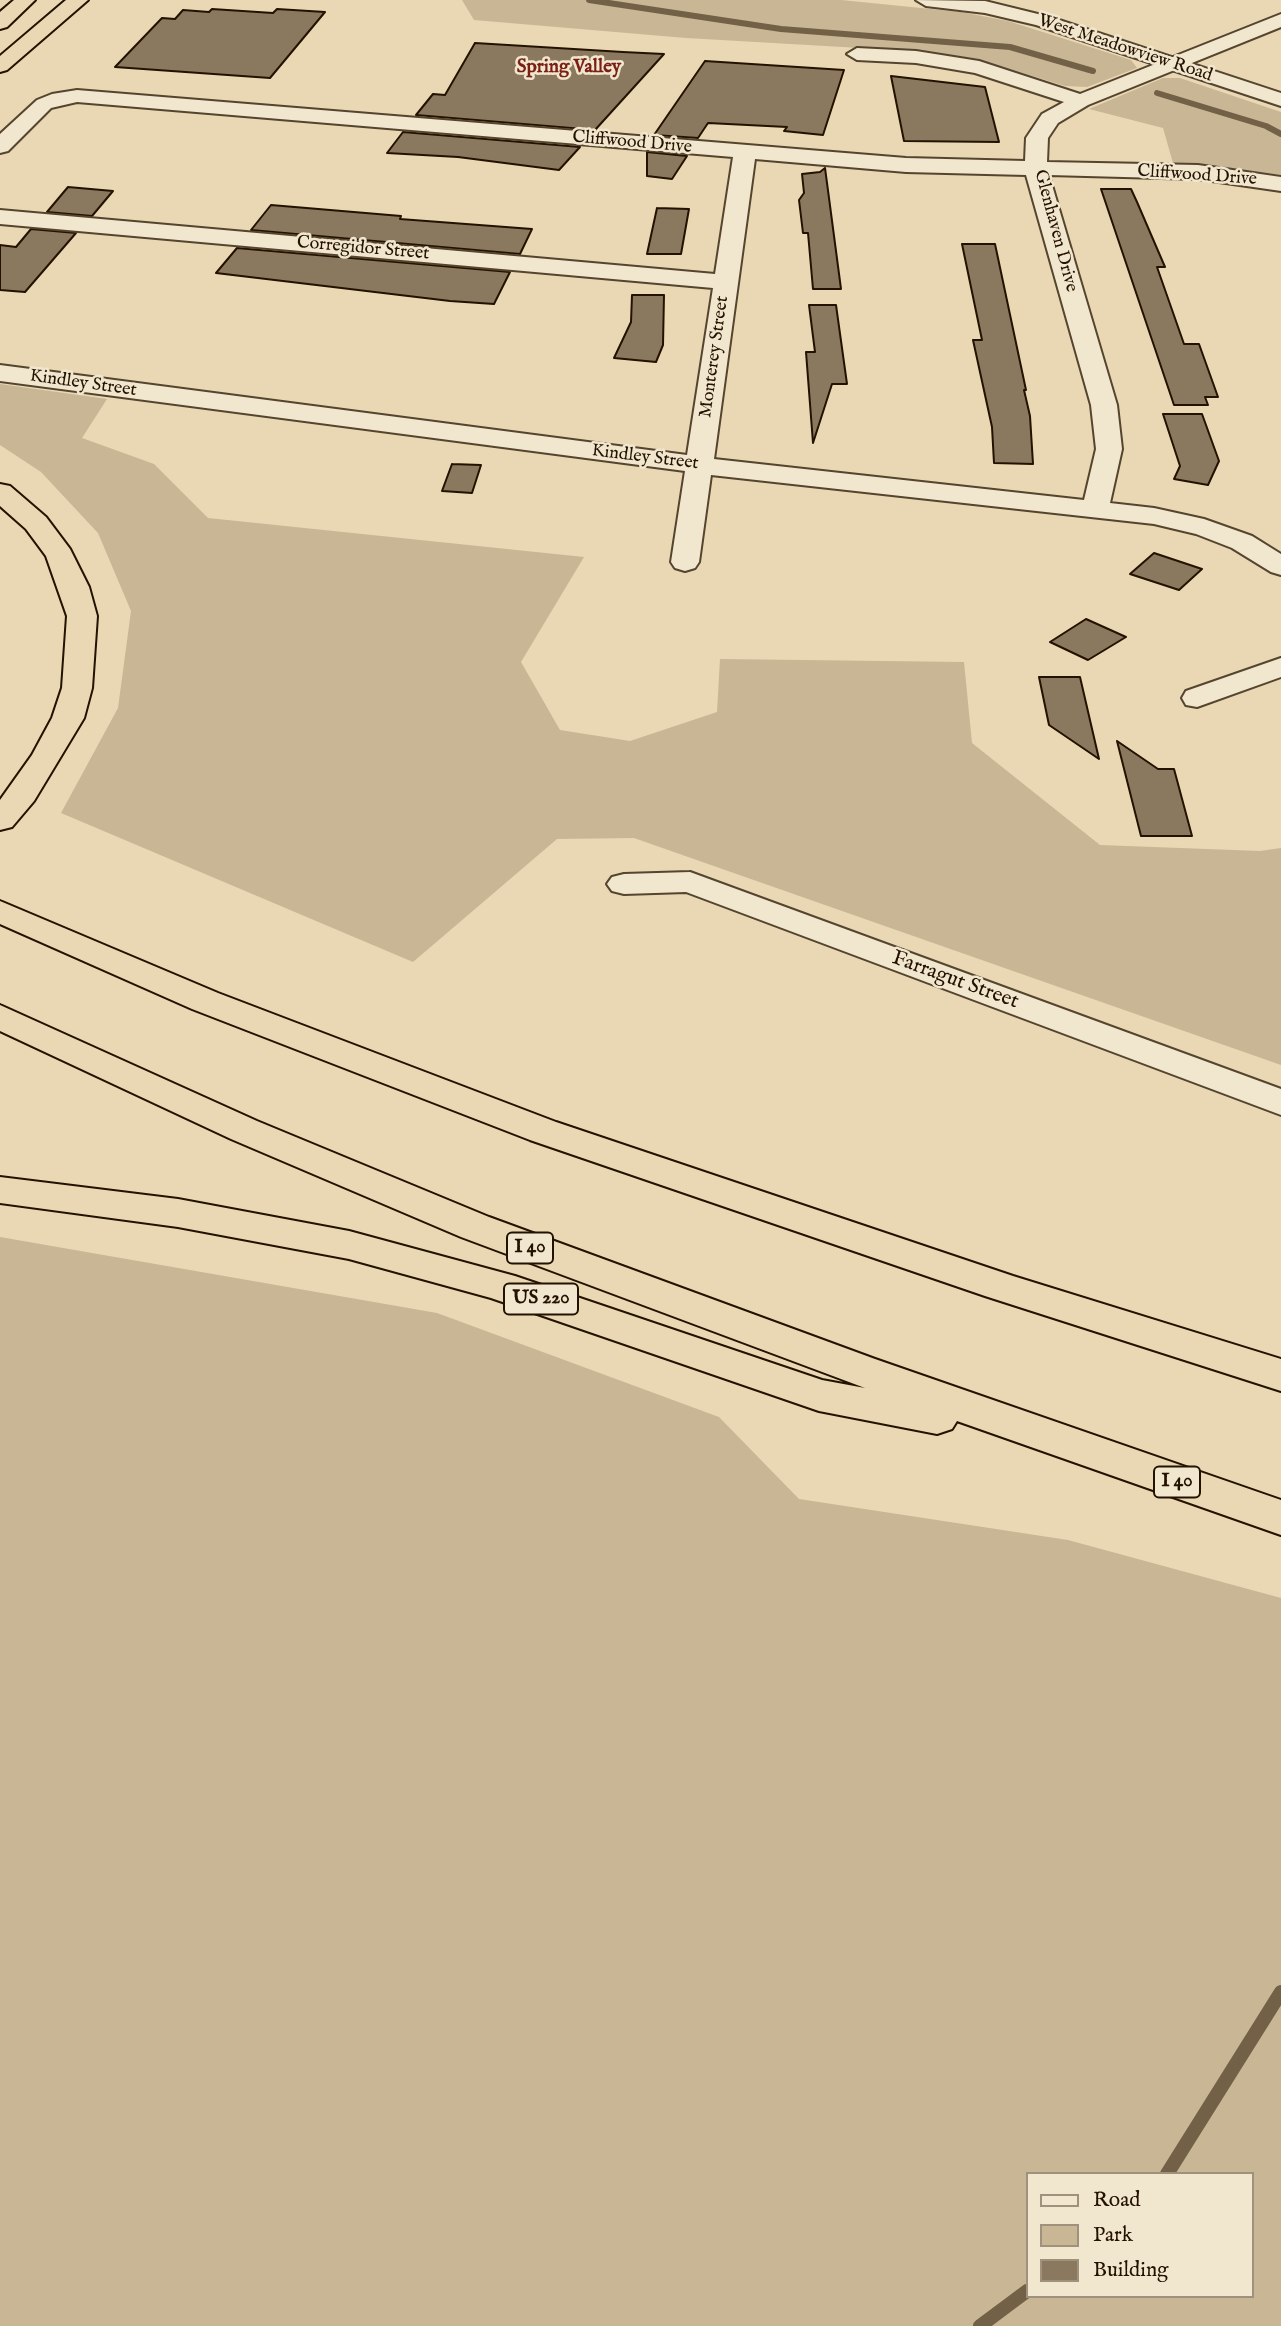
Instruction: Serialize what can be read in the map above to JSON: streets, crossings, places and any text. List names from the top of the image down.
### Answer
{
  "streets": {
    "highway": ["I 40", "US 220"],
    "street": [
      "West Meadowview Road",
      "Cliffwood Drive",
      "Glenhaven Drive",
      "Corregidor Street",
      "Monterey Street",
      "Kindley Street",
      "Farragut Street"
    ]
  },
  "crossings": [
    ["West Meadowview Road", "Glenhaven Drive"],
    ["Cliffwood Drive", "Glenhaven Drive"],
    ["Cliffwood Drive", "Monterey Street"],
    ["Glenhaven Drive", "Kindley Street"],
    ["Corregidor Street", "Monterey Street"],
    ["Monterey Street", "Kindley Street"],
    ["I 40", "US 220"]
  ],
  "districts": ["Spring Valley"],
  "legend": ["Road", "Park", "Building"]
}
